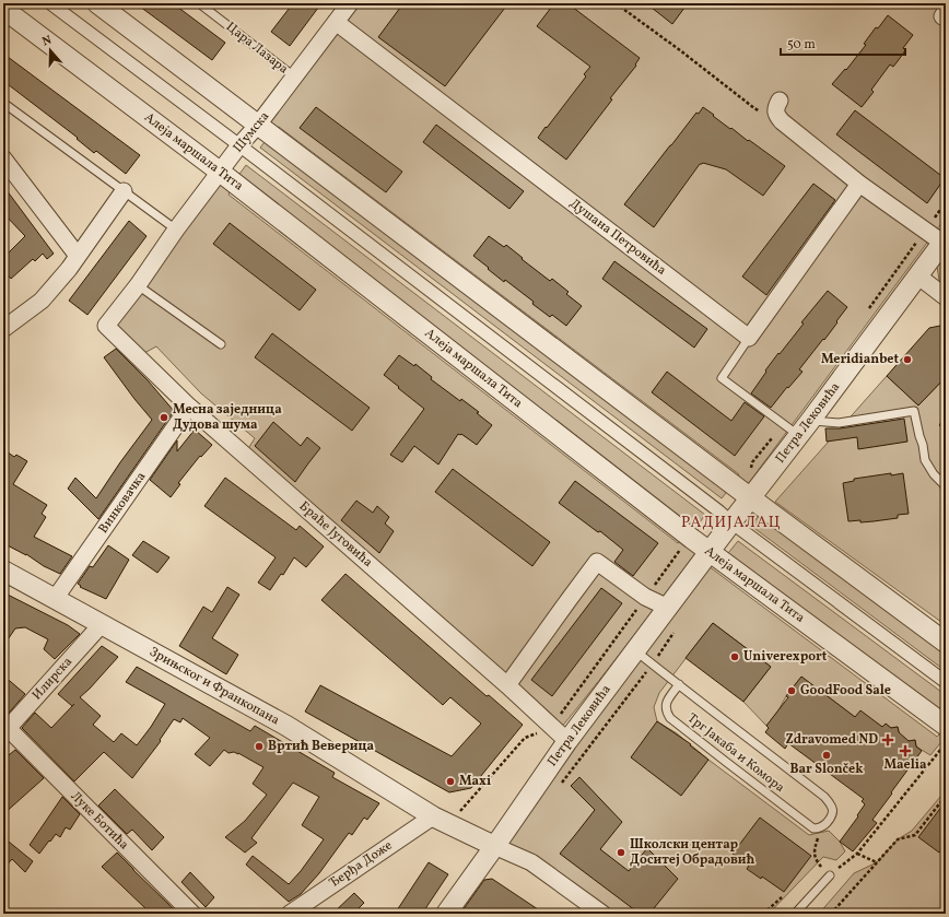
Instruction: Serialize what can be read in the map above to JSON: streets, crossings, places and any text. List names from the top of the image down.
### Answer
{
  "streets": {
    "street": [
      "Шумска",
      "Алеја маршала Тита",
      "Душана Петровића",
      "Петра Лековића",
      "Винковачка",
      "Браће Југовића",
      "Илирска",
      "Зрињског и Франкопана",
      "Луке Ботића",
      "Ђерђа Доже"
    ],
    "lane": ["Цара Лазара", "Трг Јакаба и Комора"]
  },
  "crossings": [
    ["Цара Лазара", "Шумска"],
    ["Шумска", "Алеја маршала Тита"],
    ["Шумска", "Душана Петровића"],
    ["Шумска", "Браће Југовића"],
    ["Алеја маршала Тита", "Петра Лековића"],
    ["Петра Лековића", "Браће Југовића"],
    ["Петра Лековића", "Зрињског и Франкопана"],
    ["Винковачка", "Браће Југовића"],
    ["Винковачка", "Зрињског и Франкопана"],
    ["Илирска", "Зрињског и Франкопана"],
    ["Илирска", "Луке Ботића"],
    ["Зрињског и Франкопана", "Ђерђа Доже"]
  ],
  "districts": ["РАДИЈАЛАЦ"],
  "places": {
    "other": [
      "Meridianbet",
      "Месна заједница Дудова шума",
      "Univerexport",
      "GoodFood Sale",
      "Вртић Веверица",
      "Bar Slonček",
      "Maxi",
      "Школски центар Доситеј Обрадовић"
    ],
    "health": ["Zdravomed ND", "Maelia"]
  },
  "scale_bar": "50 m",
  "north": "top"
}
